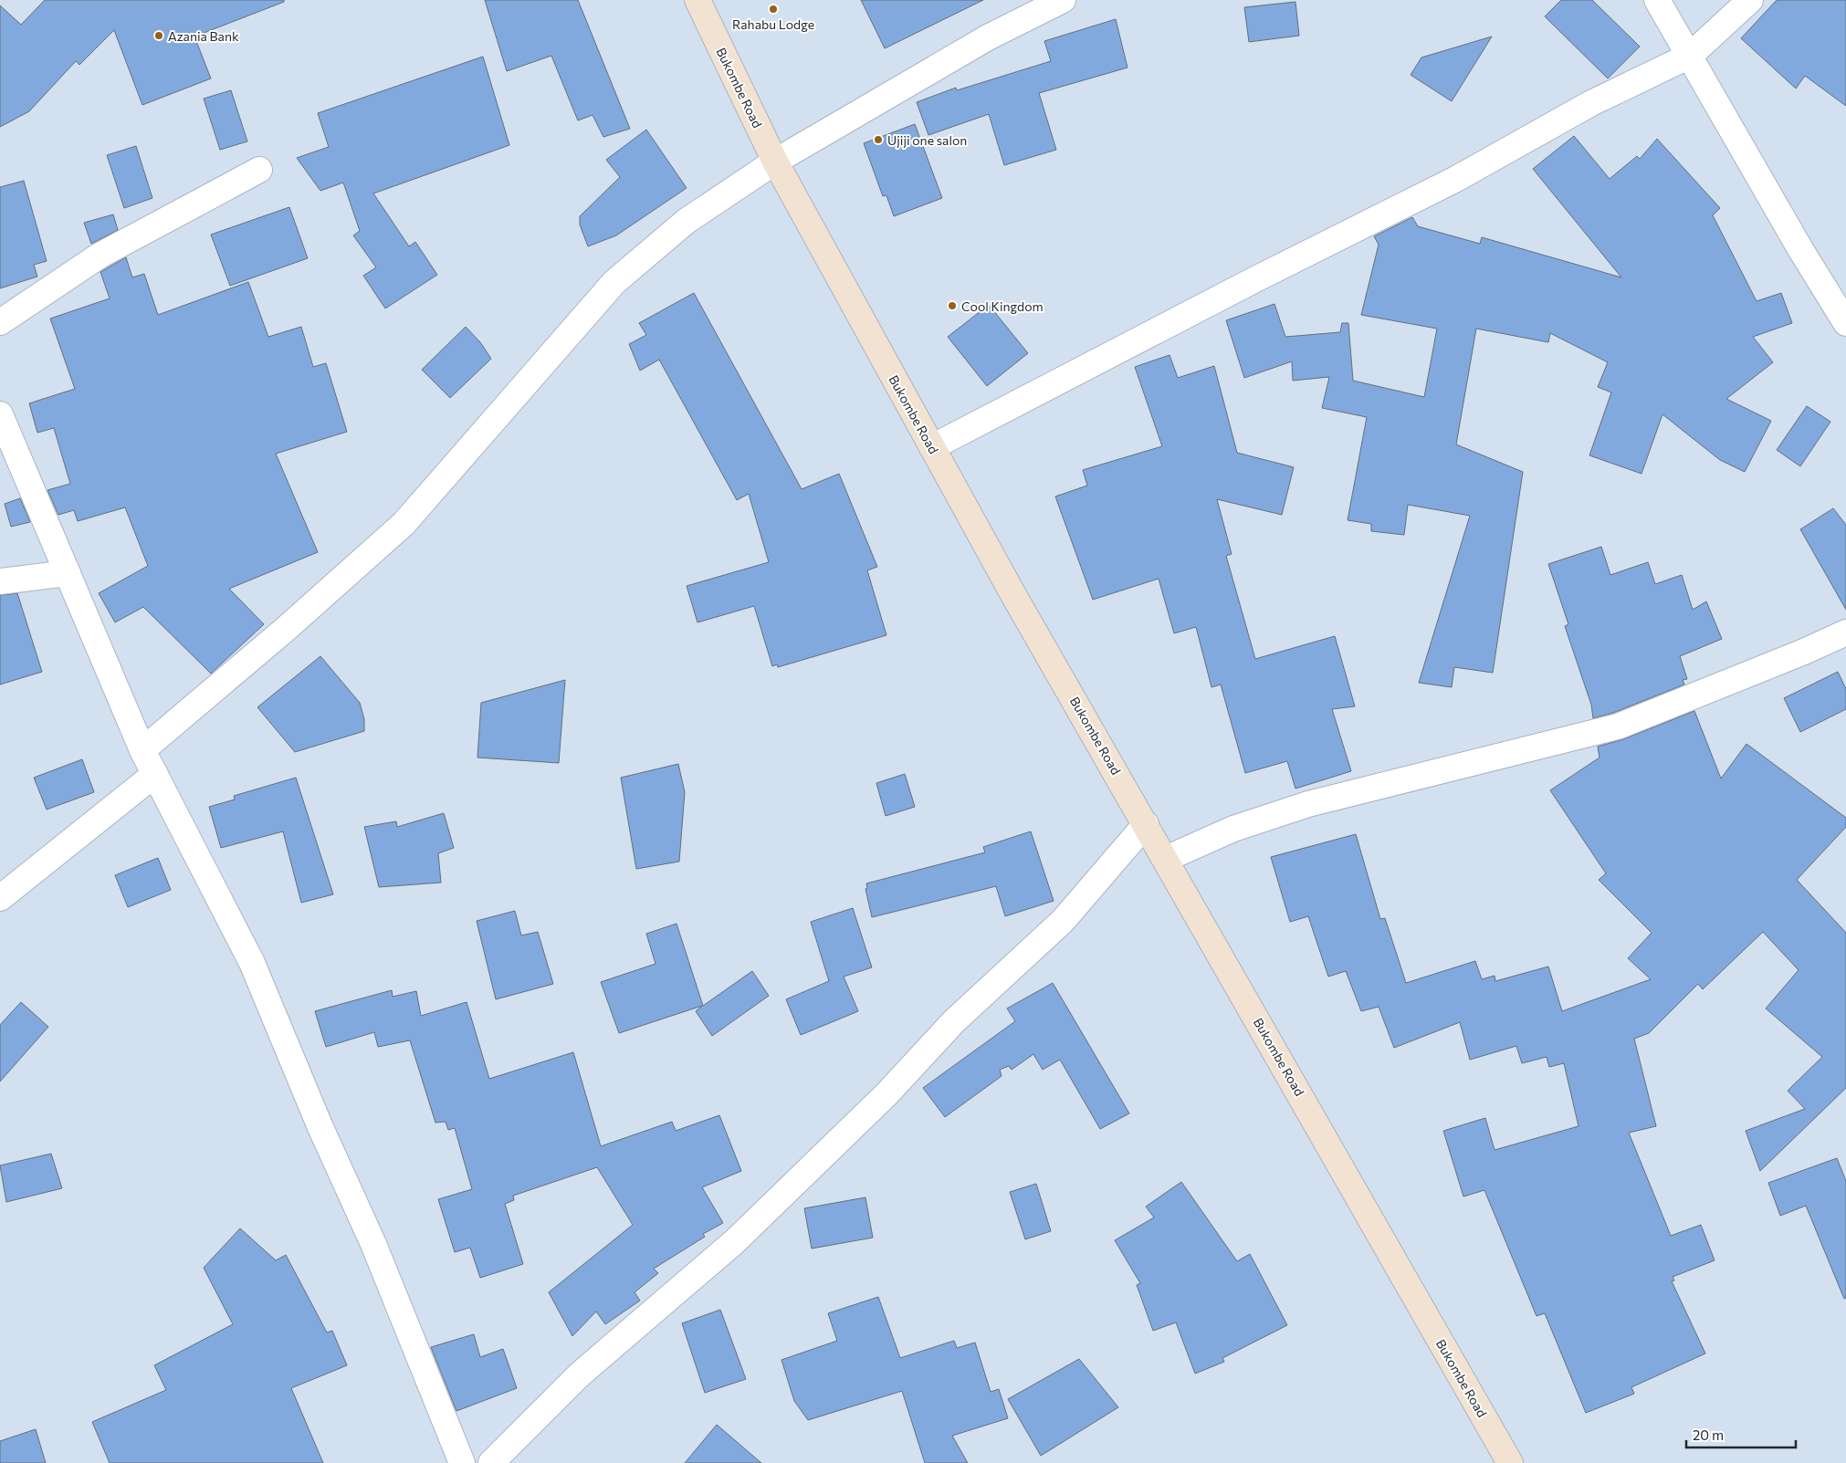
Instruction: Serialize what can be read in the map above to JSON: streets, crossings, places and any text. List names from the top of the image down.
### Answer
{
  "streets": {
    "main road": ["Bukombe Road"]
  },
  "places": [
    "Rahabu Lodge",
    "Azania Bank",
    "Ujiji one salon",
    "Cool Kingdom"
  ],
  "scale_bar": "20 m"
}
